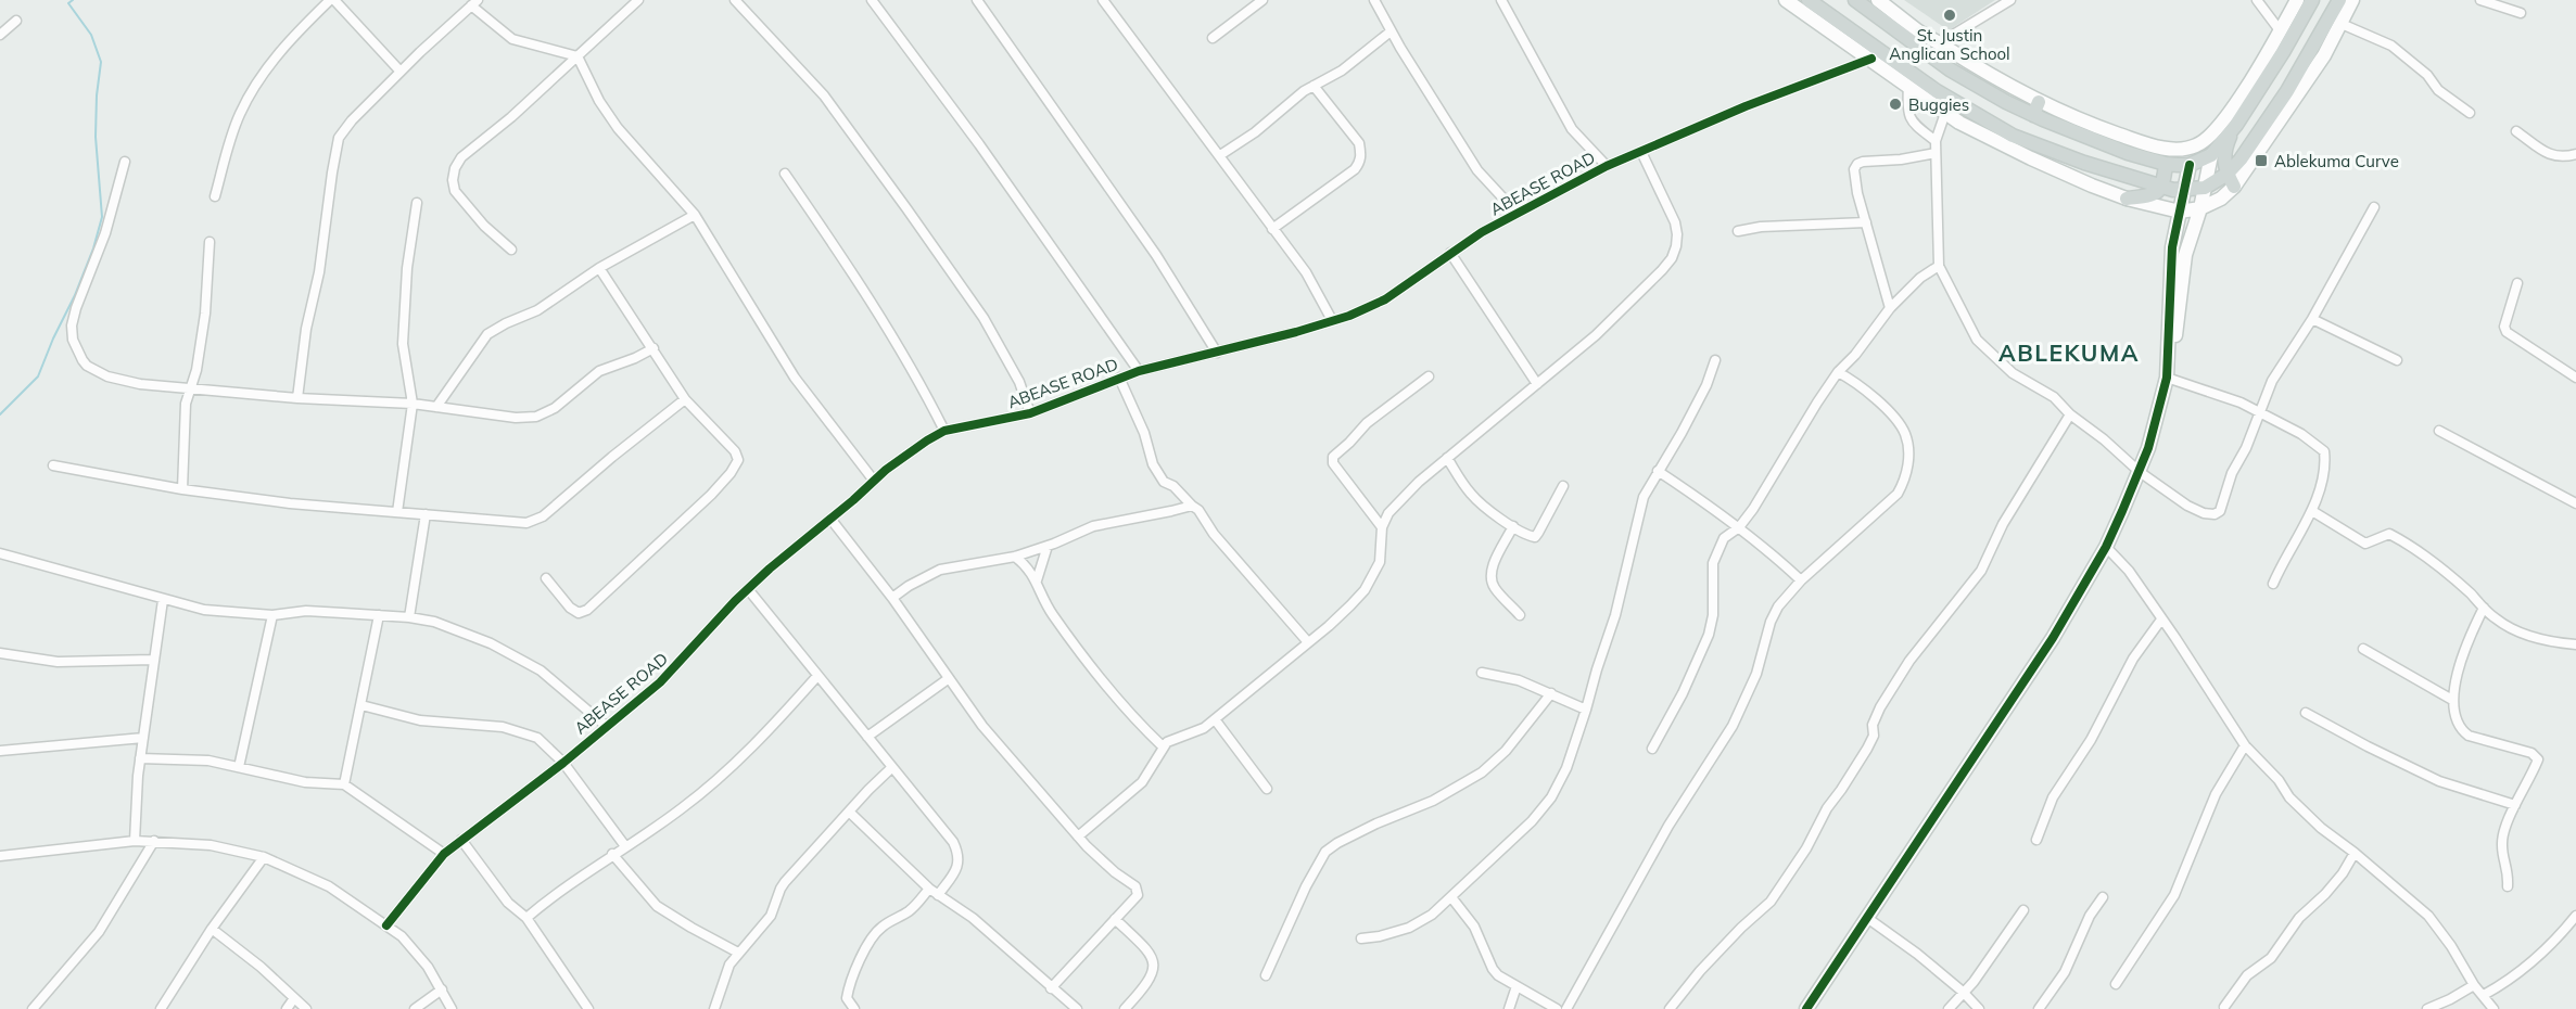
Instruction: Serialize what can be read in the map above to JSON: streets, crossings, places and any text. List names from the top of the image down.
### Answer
{
  "streets": {
    "street": ["ABEASE ROAD"]
  },
  "districts": ["ABLEKUMA"],
  "places": {
    "other": ["St. Justin Anglican School", "Buggies"],
    "transit": ["Ablekuma Curve"]
  }
}
